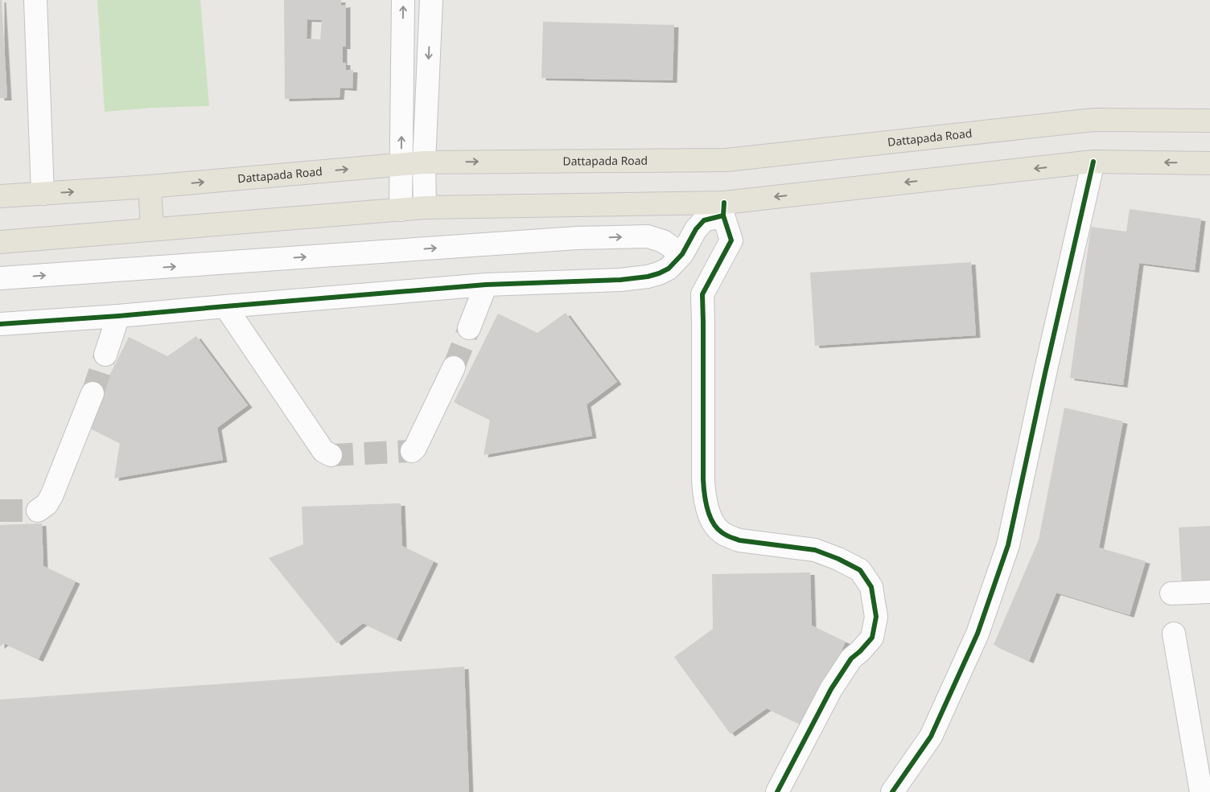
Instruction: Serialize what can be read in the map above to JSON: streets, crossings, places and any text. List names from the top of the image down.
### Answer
{
  "streets": {
    "main road": ["Dattapada Road"]
  }
}
